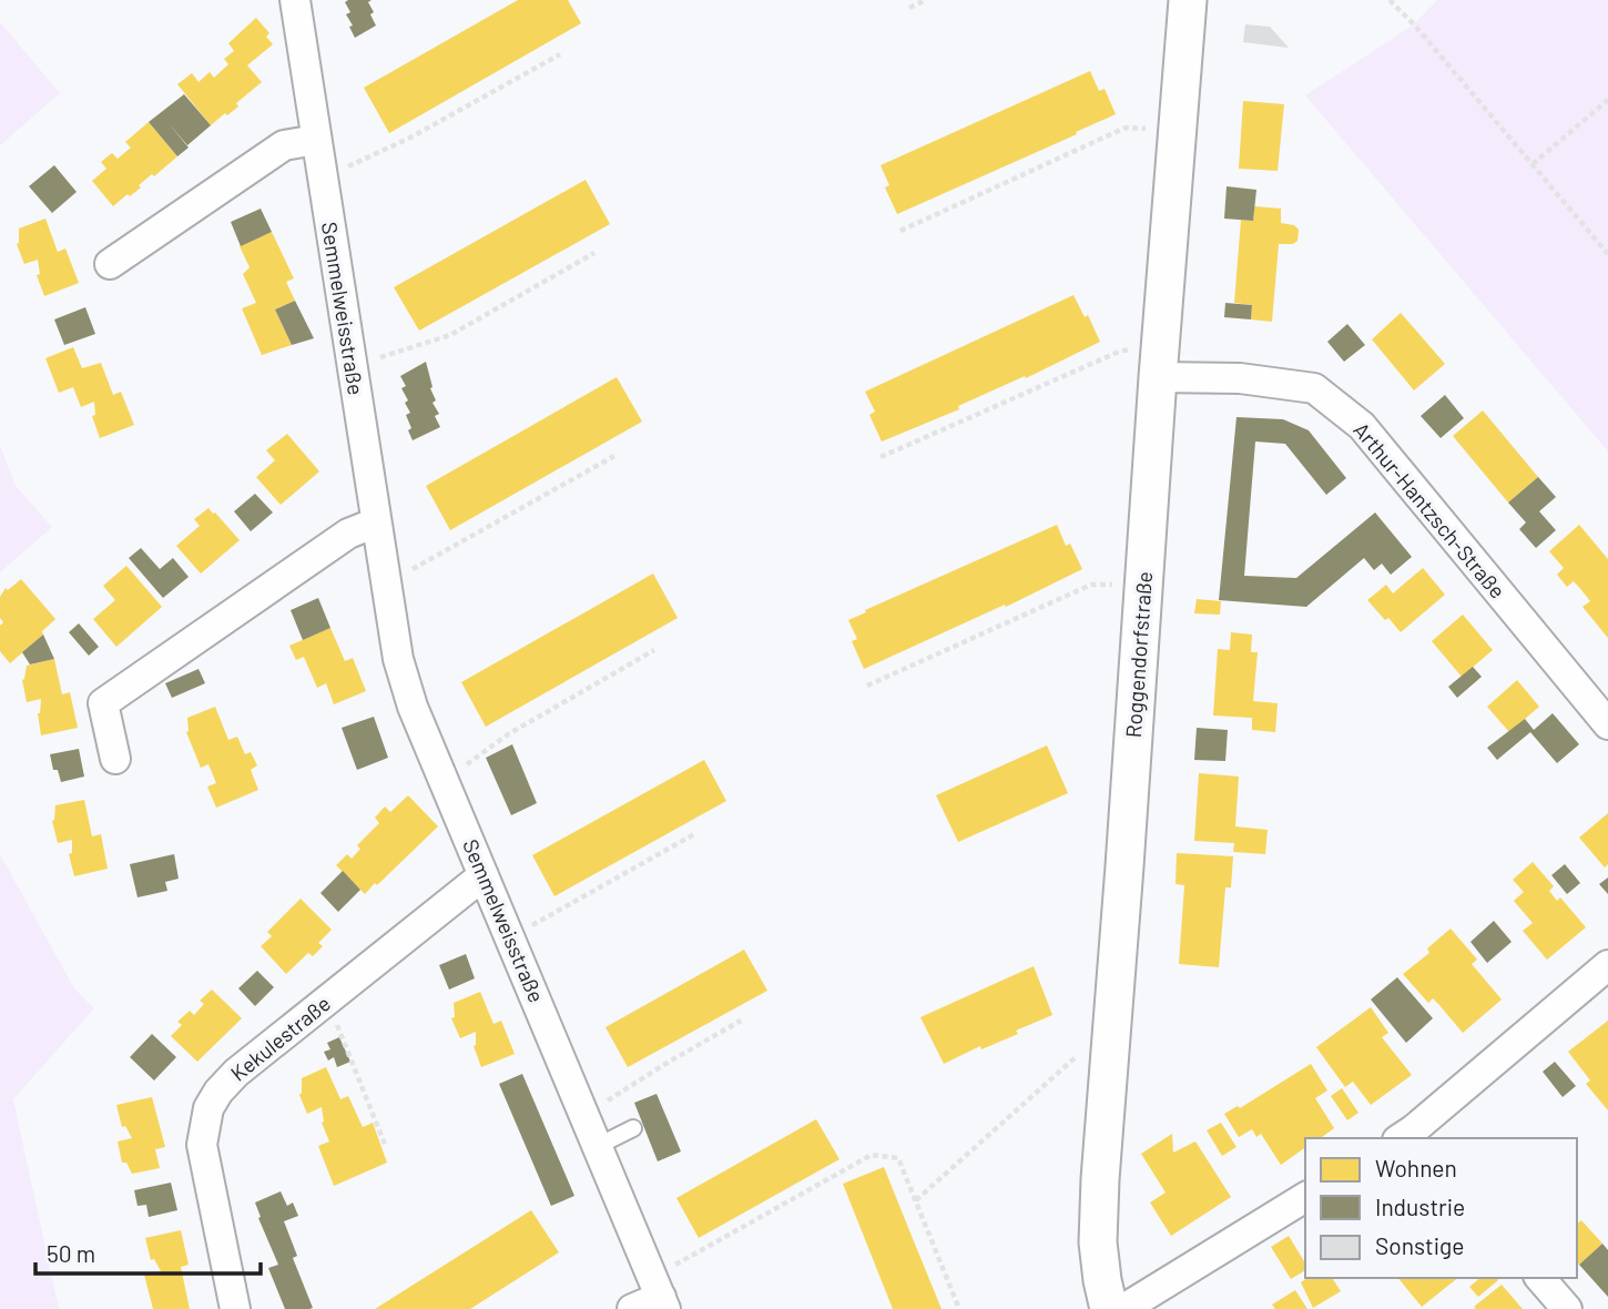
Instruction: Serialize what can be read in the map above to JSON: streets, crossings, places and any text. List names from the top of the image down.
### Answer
{
  "streets": {
    "street": [
      "Semmelweisstraße",
      "Arthur-Hantzsch-Straße",
      "Roggendorfstraße",
      "Kekulestraße"
    ]
  },
  "crossings": [
    ["Semmelweisstraße", "Kekulestraße"],
    ["Arthur-Hantzsch-Straße", "Roggendorfstraße"]
  ],
  "legend": ["Wohnen", "Industrie", "Sonstige"],
  "scale_bar": "50 m"
}
